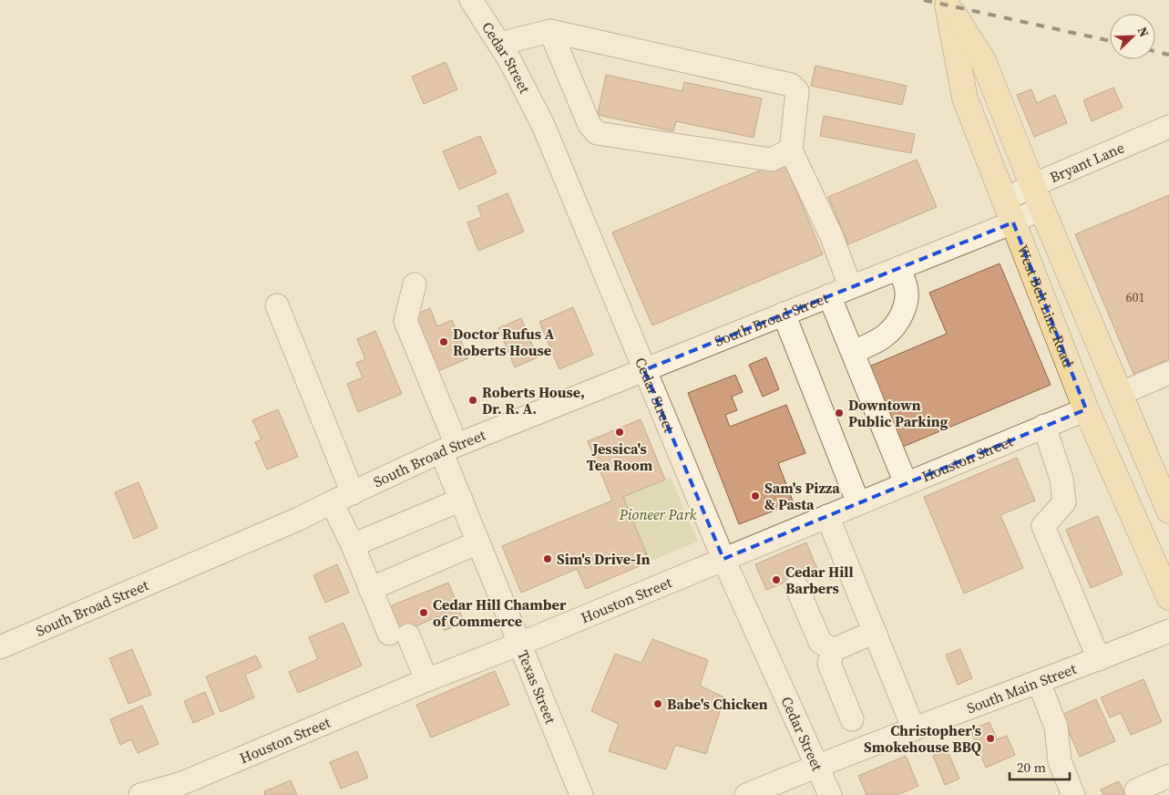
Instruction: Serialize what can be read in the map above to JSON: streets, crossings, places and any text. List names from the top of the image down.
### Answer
{
  "streets": {
    "main road": ["West Belt Line Road"],
    "street": [
      "Cedar Street",
      "Bryant Lane",
      "South Broad Street",
      "Houston Street",
      "Texas Street",
      "South Main Street"
    ]
  },
  "crossings": [
    ["Cedar Street", "South Broad Street"],
    ["Cedar Street", "Houston Street"],
    ["Cedar Street", "South Main Street"],
    ["Bryant Lane", "West Belt Line Road"],
    ["West Belt Line Road", "South Broad Street"],
    ["West Belt Line Road", "Houston Street"],
    ["South Broad Street", "Texas Street"],
    ["Houston Street", "Texas Street"]
  ],
  "parks": ["Pioneer Park"],
  "places": [
    "Doctor Rufus A Roberts House",
    "Roberts House, Dr. R. A.",
    "Downtown Public Parking",
    "Jessica's Tea Room",
    "Sam's Pizza & Pasta",
    "Sim's Drive-In",
    "Cedar Hill Barbers",
    "Cedar Hill Chamber of Commerce",
    "Babe's Chicken",
    "Christopher's Smokehouse BBQ"
  ],
  "house_numbers": ["601"],
  "scale_bar": "20 m",
  "north": "top right"
}
